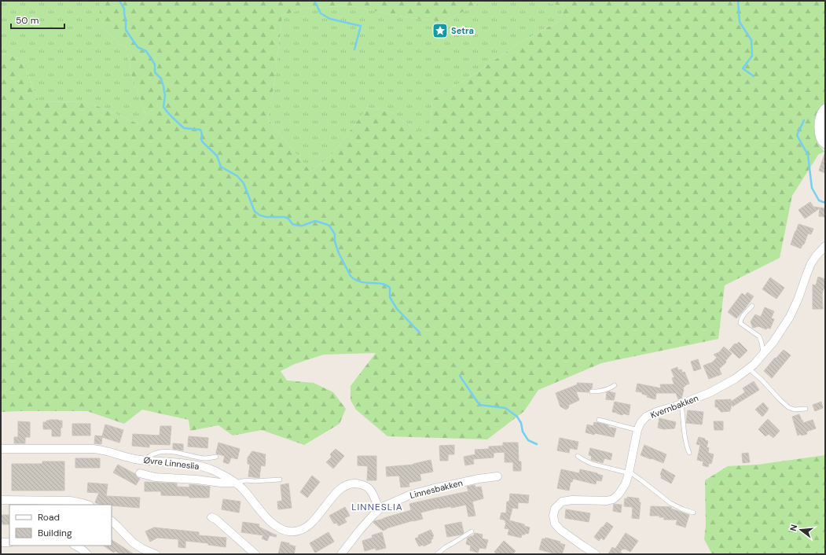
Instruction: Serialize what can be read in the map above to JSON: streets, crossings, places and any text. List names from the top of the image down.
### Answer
{
  "streets": {
    "street": ["Kvernbakken", "Øvre Linneslia", "Linnesbakken"]
  },
  "crossings": [
    ["Øvre Linneslia", "Linnesbakken"]
  ],
  "districts": ["LINNESLIA"],
  "places": {
    "place": ["Setra"]
  },
  "legend": ["Road", "Building"],
  "scale_bar": "50 m",
  "north": "left"
}
